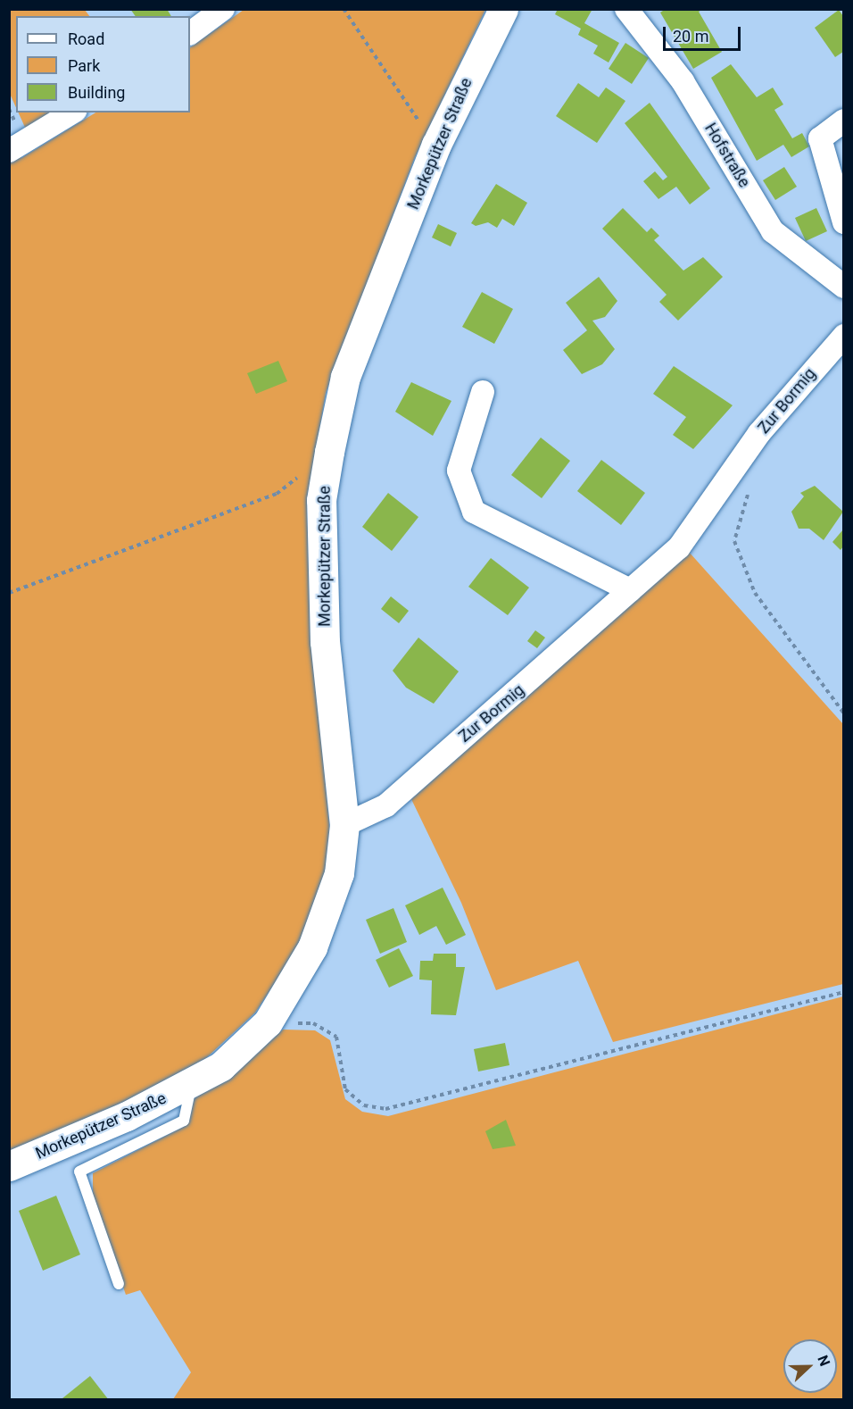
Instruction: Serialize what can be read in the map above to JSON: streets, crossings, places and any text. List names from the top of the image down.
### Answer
{
  "streets": {
    "street": ["Morkepützer Straße", "Hofstraße", "Zur Bormig"]
  },
  "crossings": [
    ["Morkepützer Straße", "Zur Bormig"]
  ],
  "legend": ["Road", "Park", "Building"],
  "scale_bar": "20 m",
  "north": "right"
}
